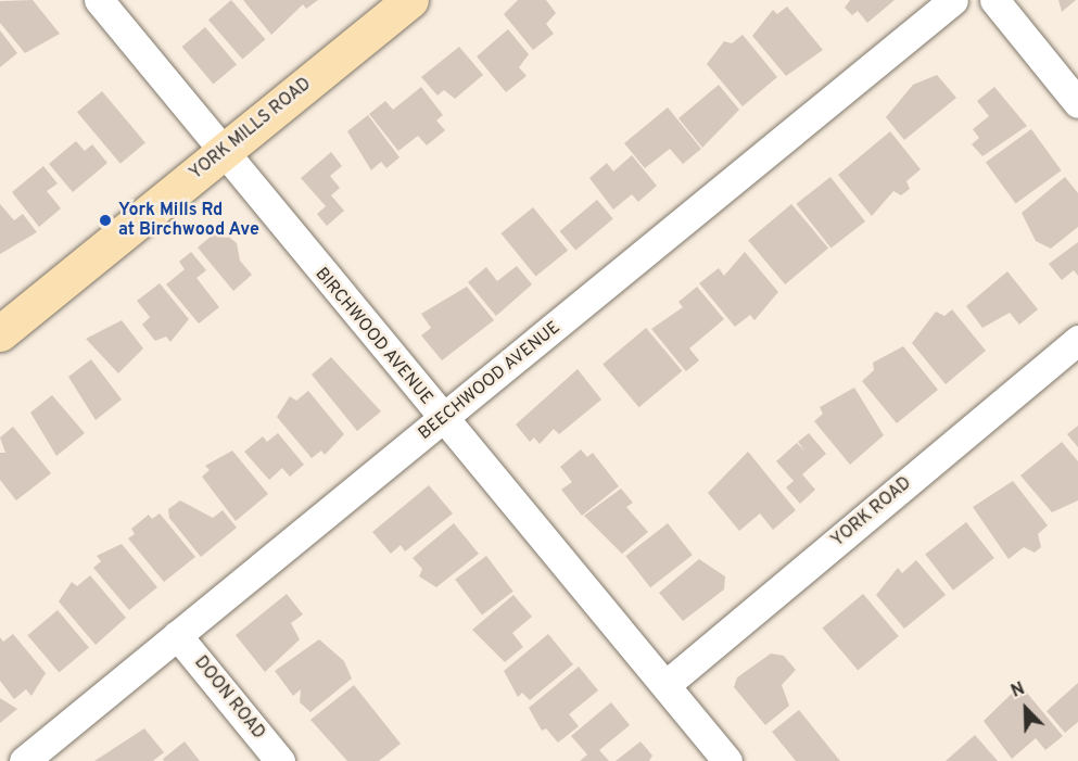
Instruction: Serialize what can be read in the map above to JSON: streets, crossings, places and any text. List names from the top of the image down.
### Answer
{
  "streets": {
    "main road": ["YORK MILLS ROAD"],
    "street": [
      "BIRCHWOOD AVENUE",
      "BEECHWOOD AVENUE",
      "YORK ROAD",
      "DOON ROAD"
    ]
  },
  "crossings": [
    ["YORK MILLS ROAD", "BIRCHWOOD AVENUE"],
    ["BIRCHWOOD AVENUE", "BEECHWOOD AVENUE"],
    ["BIRCHWOOD AVENUE", "YORK ROAD"],
    ["BEECHWOOD AVENUE", "DOON ROAD"]
  ],
  "places": ["York Mills Rd at Birchwood Ave"],
  "north": "top left"
}
